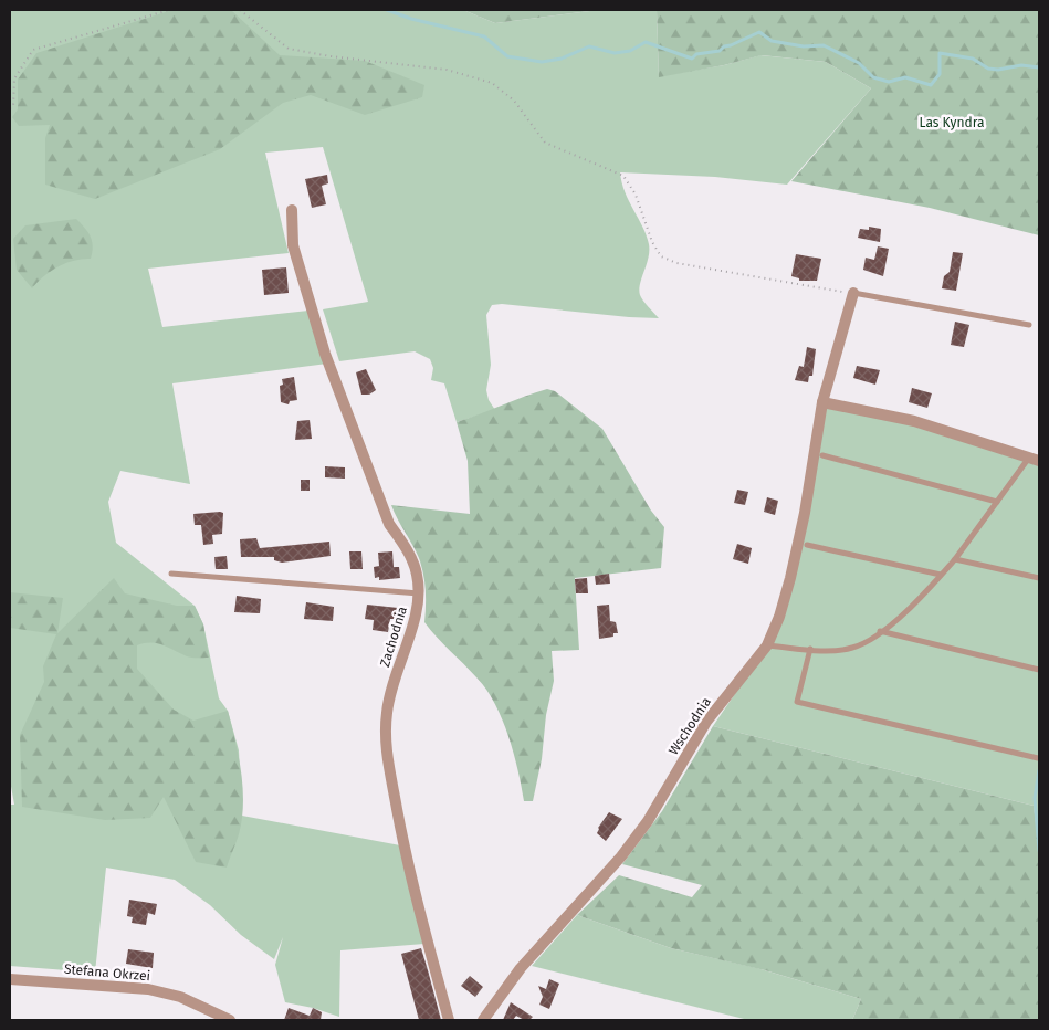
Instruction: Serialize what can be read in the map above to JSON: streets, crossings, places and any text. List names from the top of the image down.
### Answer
{
  "streets": {
    "street": ["Zachodnia", "Wschodnia", "Stefana Okrzei"]
  },
  "parks": ["Las Kyndra"]
}
